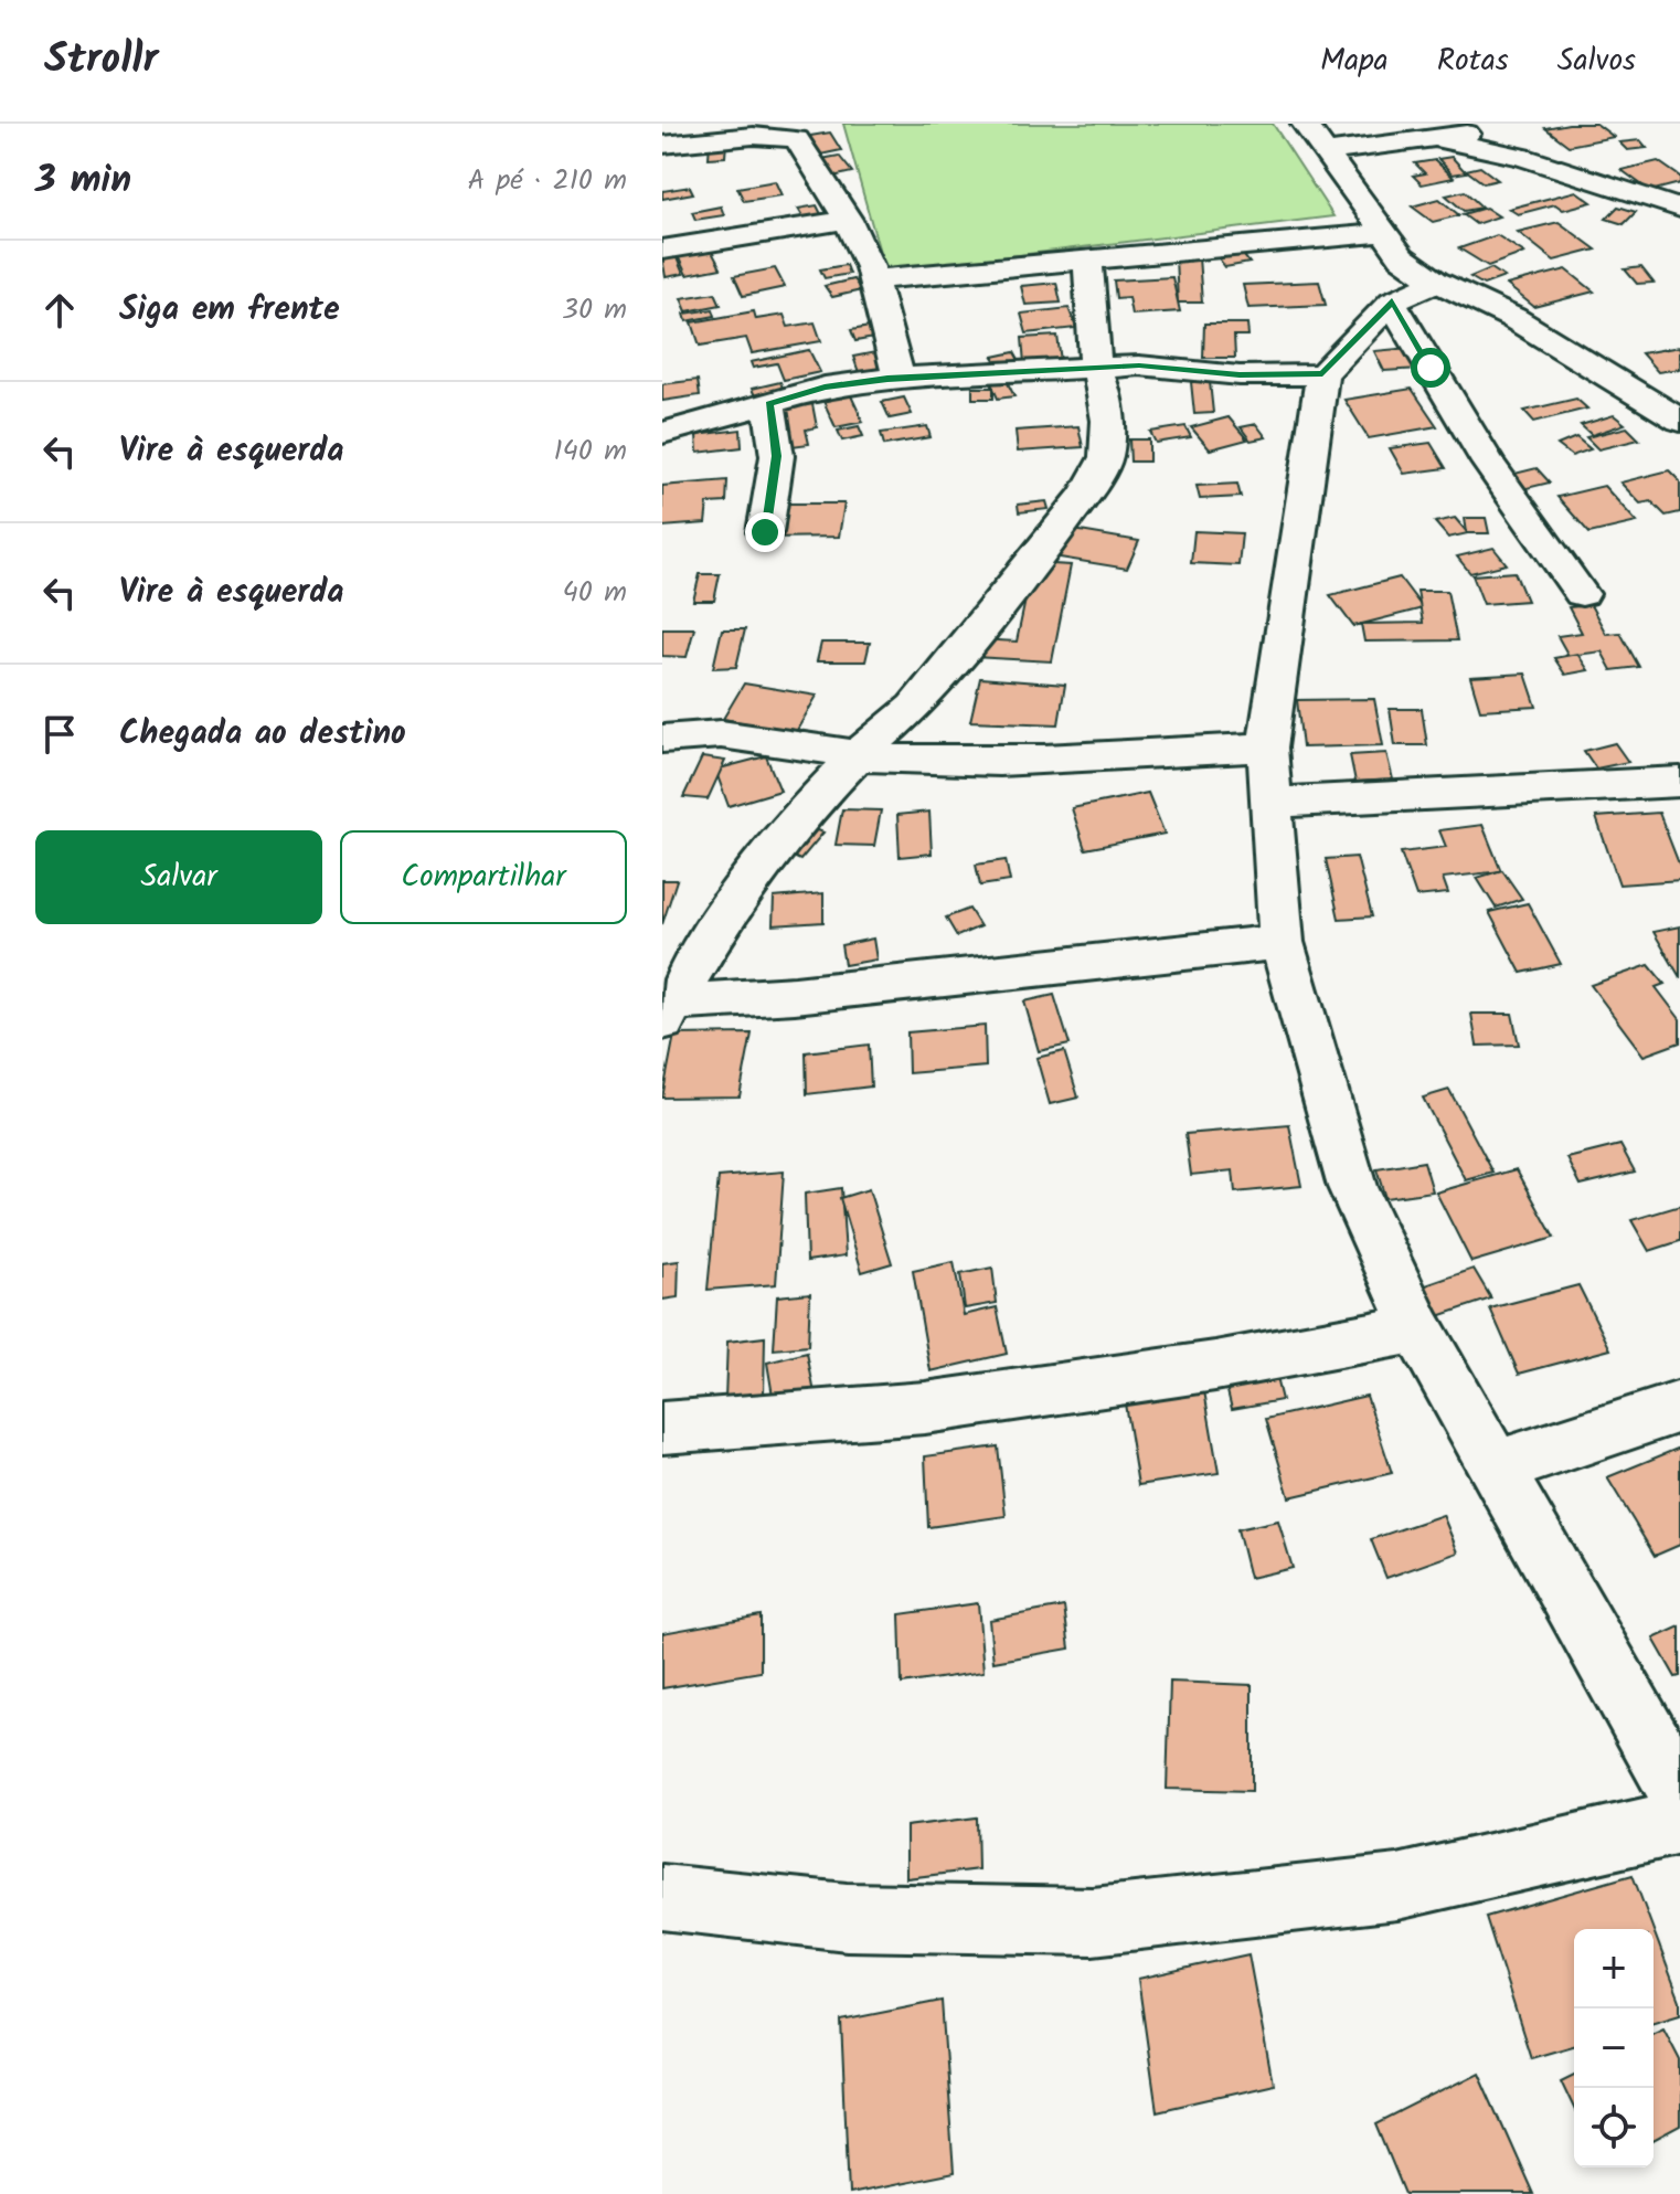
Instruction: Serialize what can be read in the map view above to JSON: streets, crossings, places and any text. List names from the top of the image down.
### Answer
{
  "page": {
    "header": "Strollr",
    "nav": ["Mapa", "Rotas", "Salvos"],
    "heading": ["3 min", "A pé · 210 m"],
    "list": [
      ["Siga em frente", "30 m"],
      ["Vire à esquerda", "140 m"],
      ["Vire à esquerda", "40 m"],
      "Chegada ao destino"
    ],
    "buttons": ["Salvar", "Compartilhar"],
    "map_buttons": ["+", "−"]
  }
}
